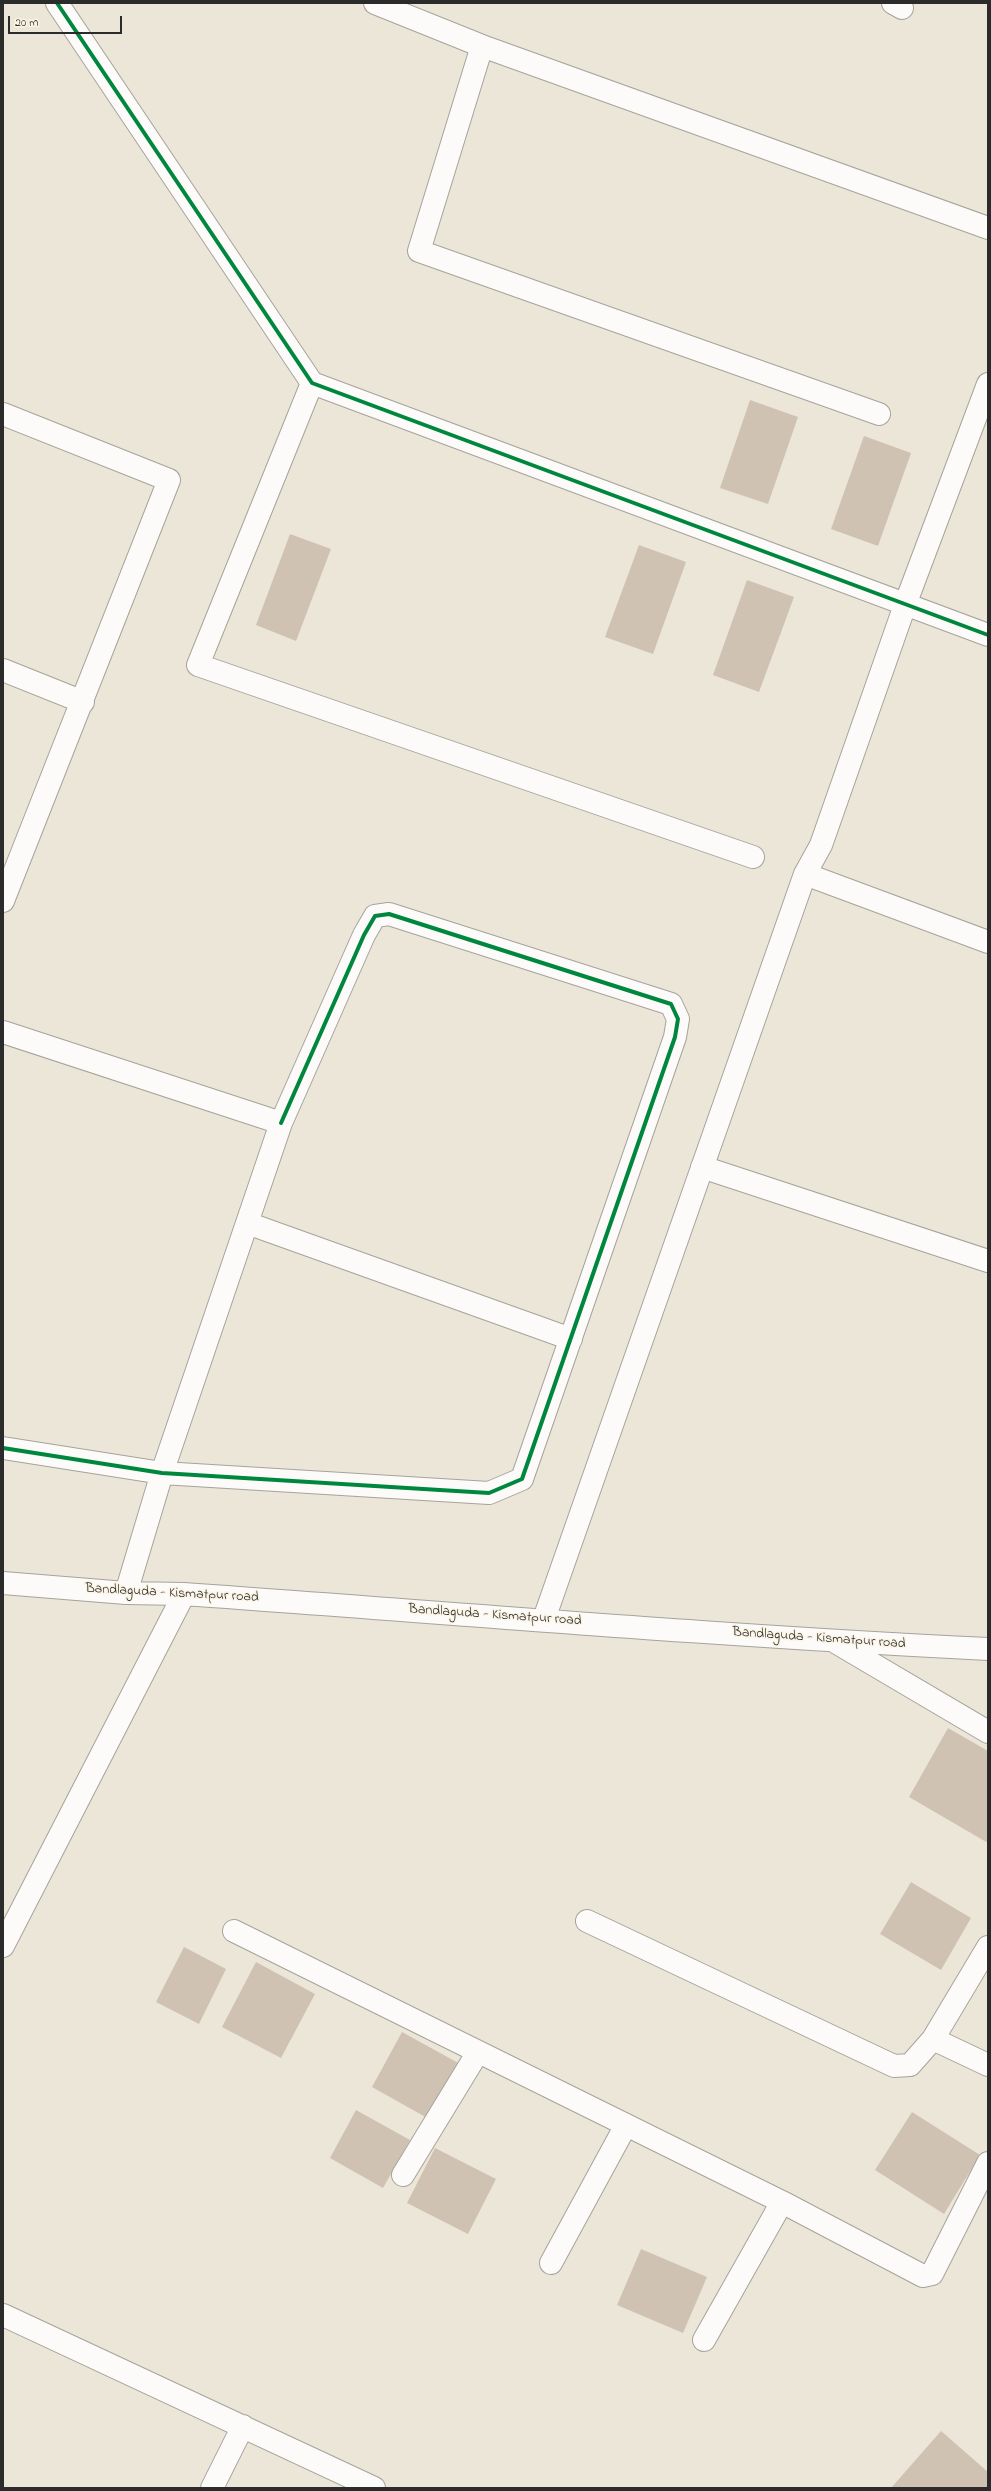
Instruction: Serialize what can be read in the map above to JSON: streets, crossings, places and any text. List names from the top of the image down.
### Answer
{
  "streets": {
    "street": ["Bandlaguda - Kismatpur road"]
  },
  "scale_bar": "20 m"
}
